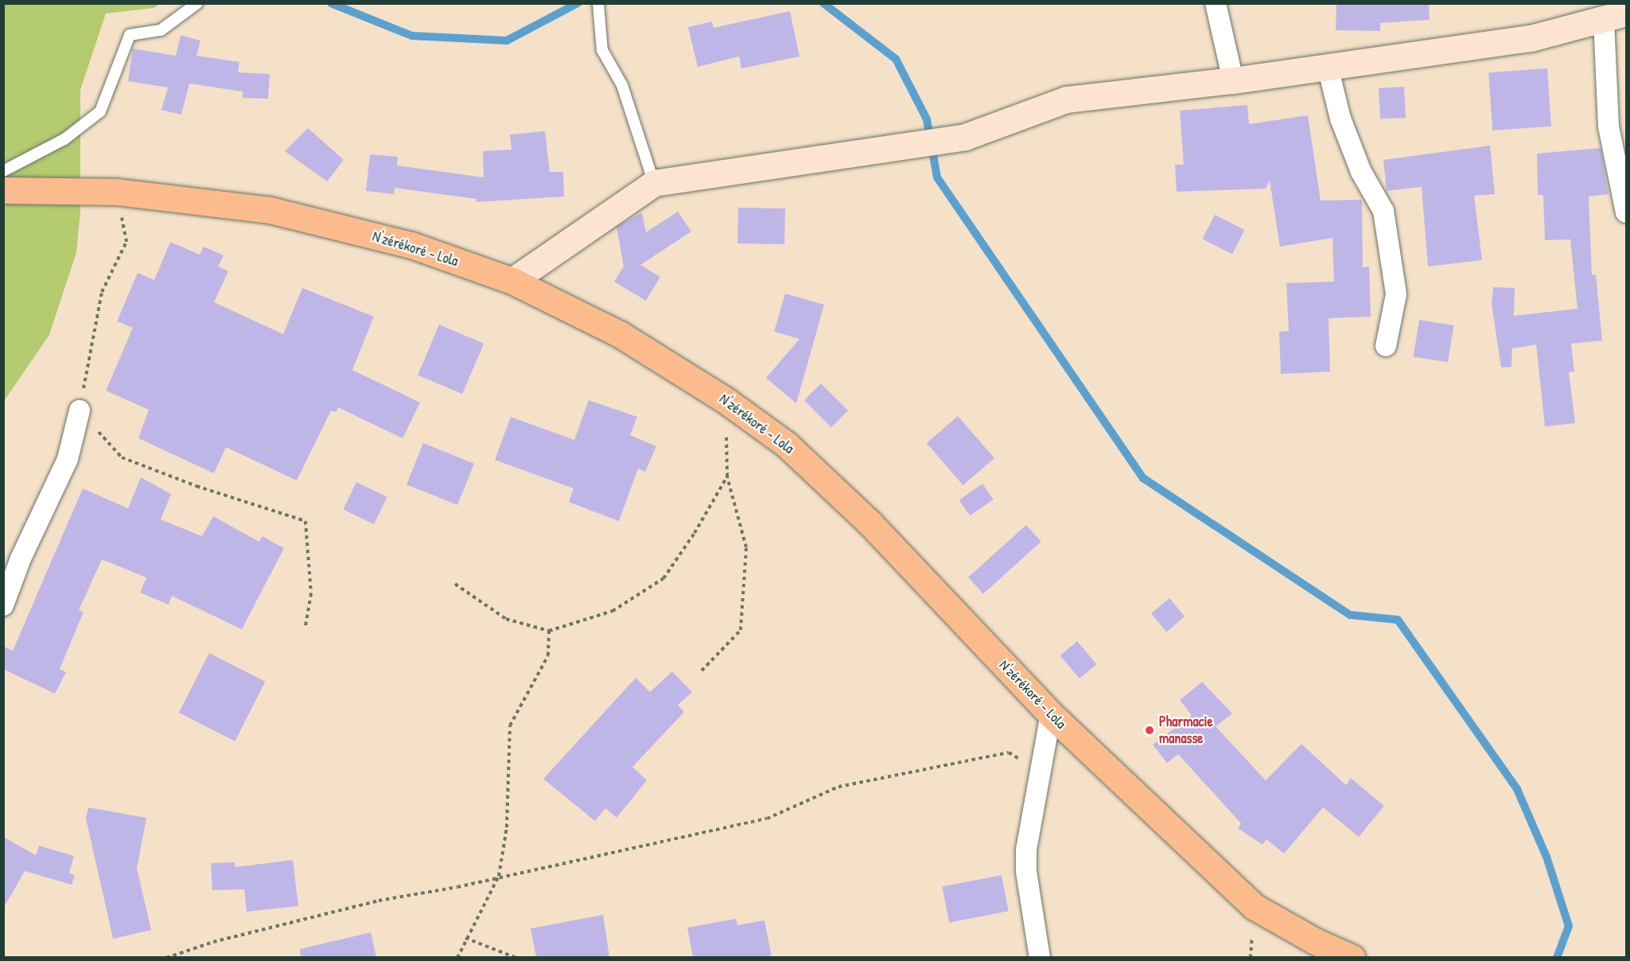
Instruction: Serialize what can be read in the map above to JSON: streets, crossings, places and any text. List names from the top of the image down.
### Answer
{
  "streets": {
    "highway": ["N'zérékoré - Lola"]
  },
  "places": ["Pharmacie manasse"]
}
